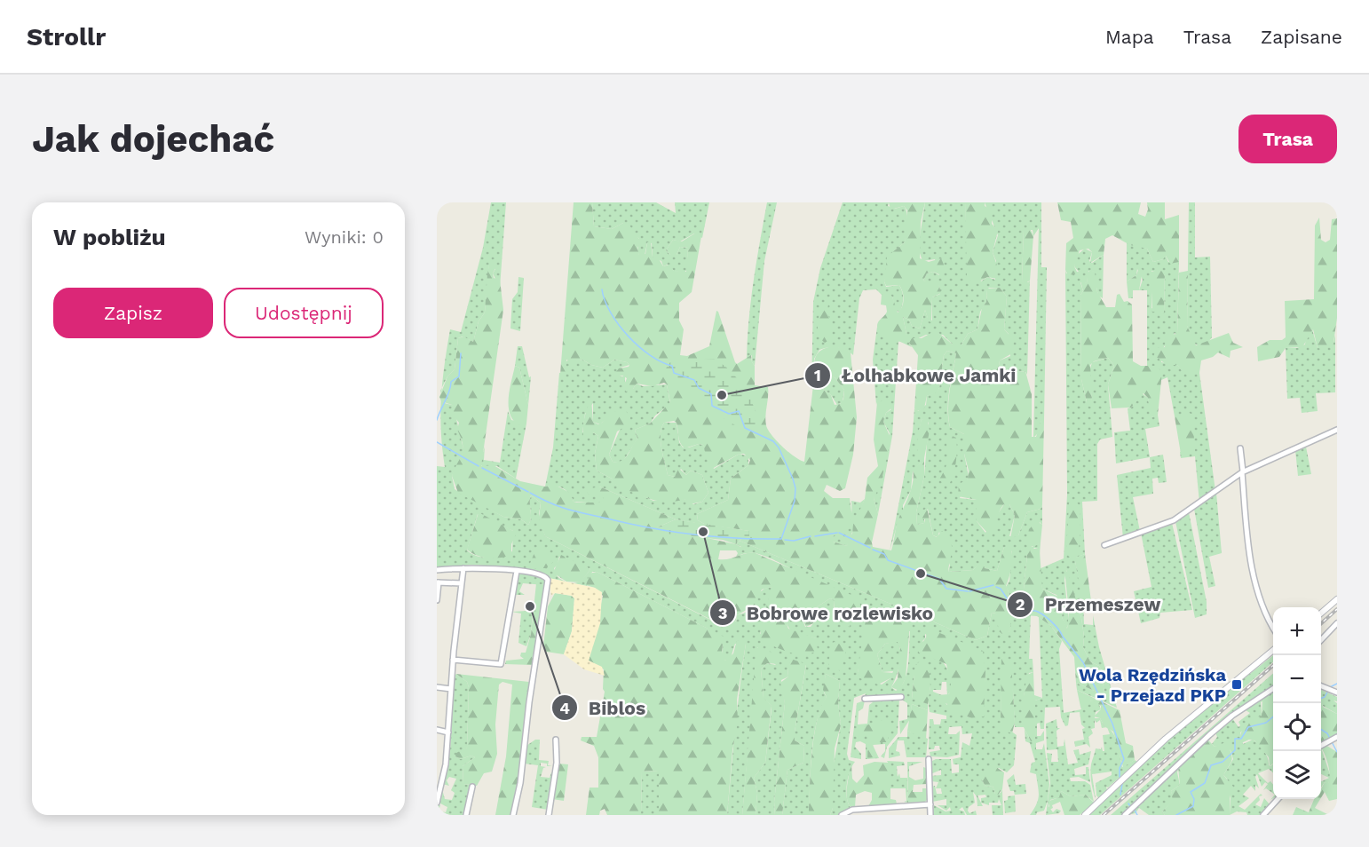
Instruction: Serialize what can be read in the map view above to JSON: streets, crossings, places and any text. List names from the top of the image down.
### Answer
{
  "places": {
    "other": [
      "Łolhabkowe Jamki",
      "Bobrowe rozlewisko",
      "Przemeszew",
      "Biblos"
    ],
    "transit": ["Wola Rzędzińska - Przejazd PKP"]
  },
  "page": {
    "header": "Strollr",
    "nav": ["Mapa", "Trasa", "Zapisane"],
    "buttons": [
      "Trasa",
      ["Zapisz", "Udostępnij"]
    ],
    "title": "Jak dojechać",
    "heading": ["W pobliżu", "Wyniki: 0"],
    "map_buttons": ["+", "−"]
  }
}
